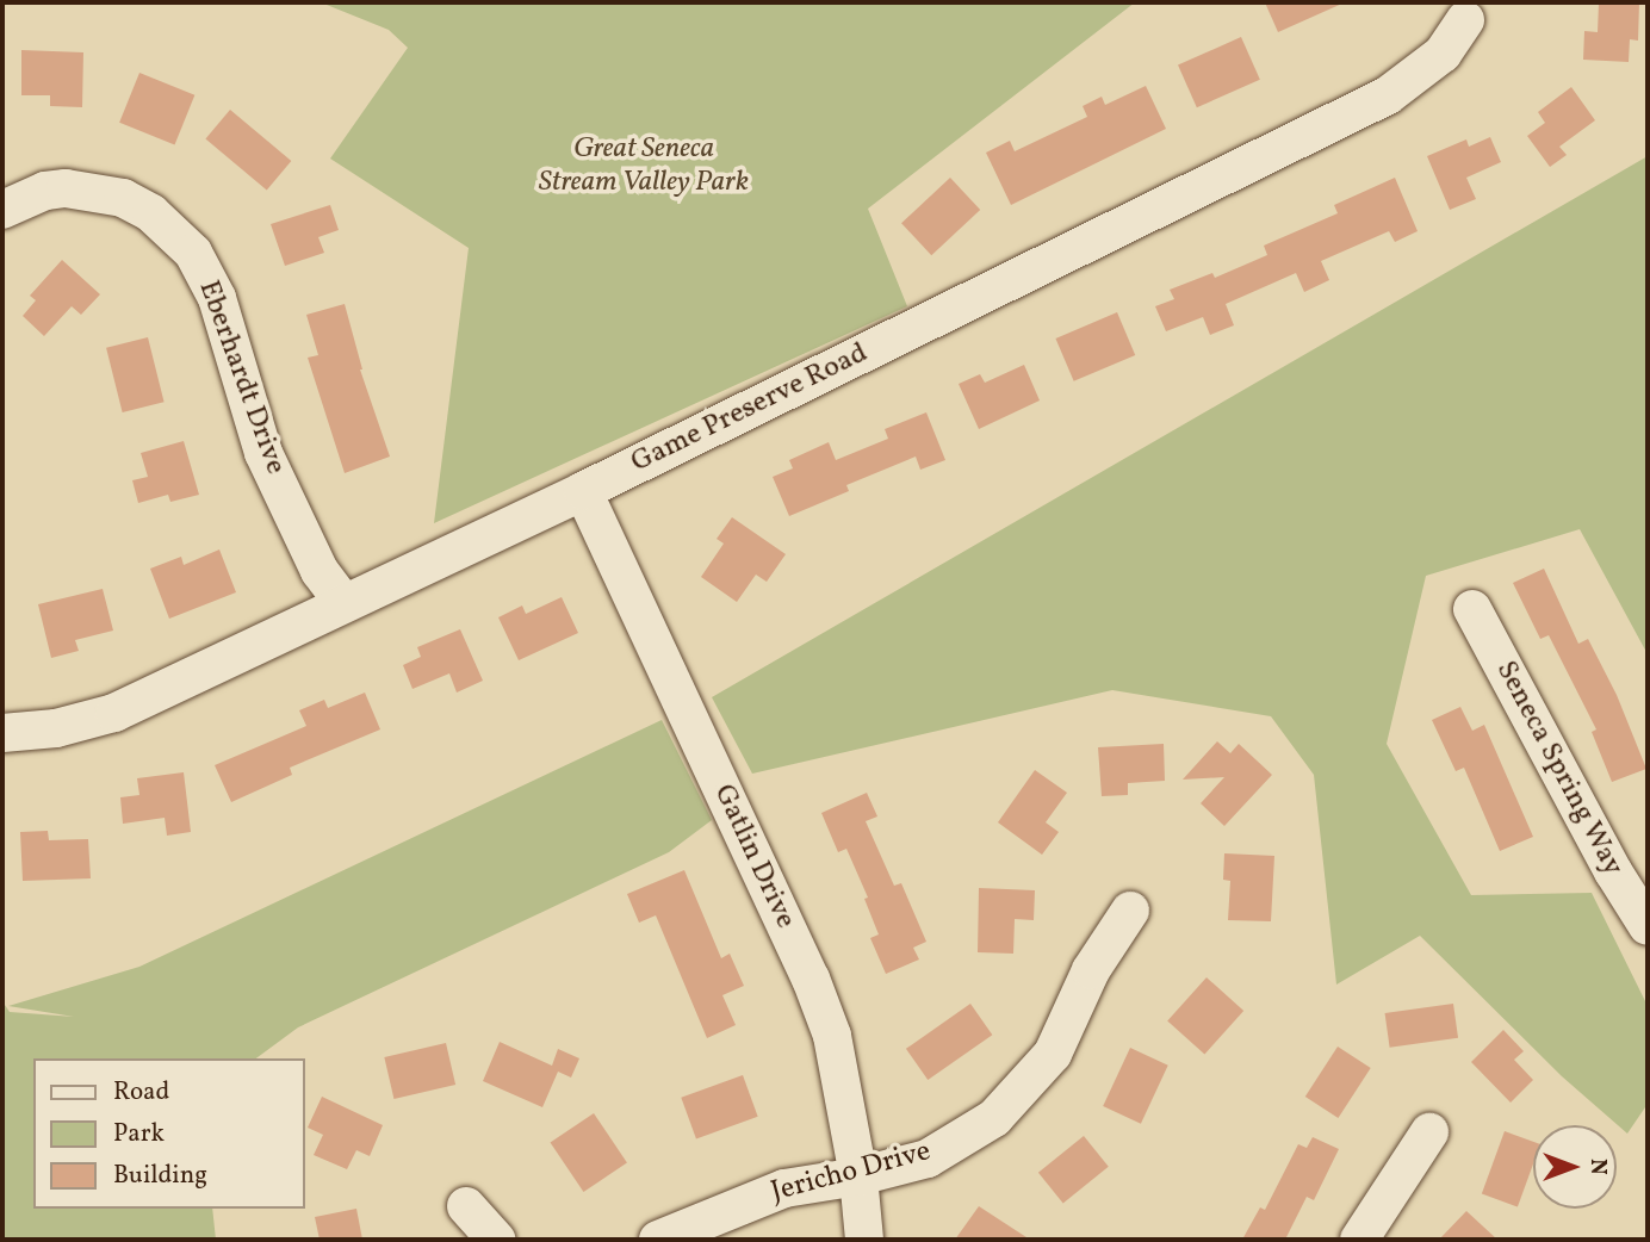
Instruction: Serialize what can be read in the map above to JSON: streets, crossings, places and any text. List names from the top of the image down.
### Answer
{
  "streets": {
    "street": [
      "Eberhardt Drive",
      "Game Preserve Road",
      "Seneca Spring Way",
      "Gatlin Drive",
      "Jericho Drive"
    ]
  },
  "crossings": [
    ["Eberhardt Drive", "Game Preserve Road"],
    ["Game Preserve Road", "Gatlin Drive"],
    ["Gatlin Drive", "Jericho Drive"]
  ],
  "parks": ["Great Seneca Stream Valley Park"],
  "legend": ["Road", "Park", "Building"],
  "north": "right"
}
